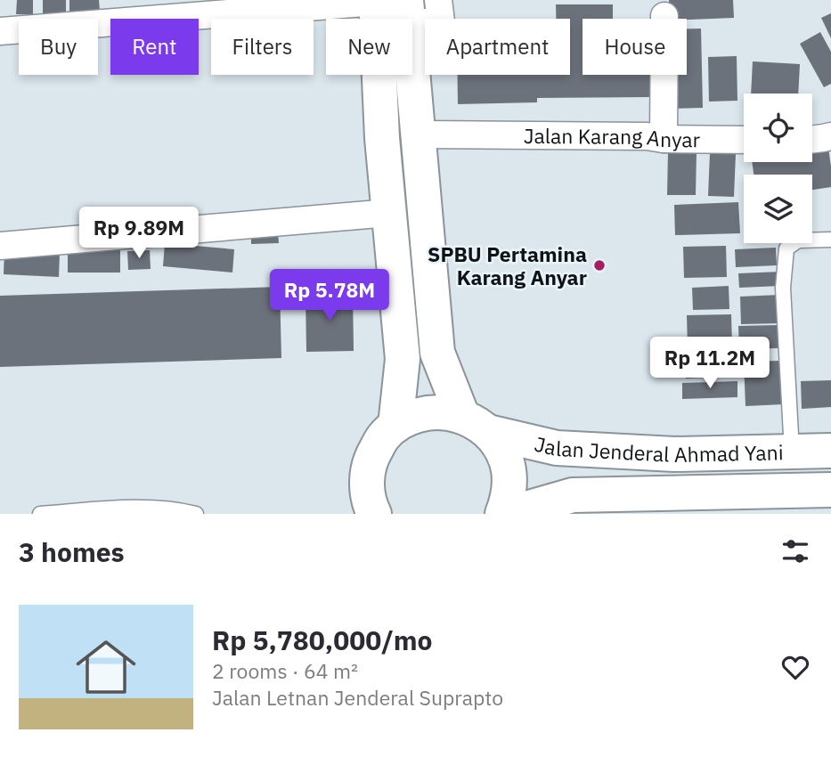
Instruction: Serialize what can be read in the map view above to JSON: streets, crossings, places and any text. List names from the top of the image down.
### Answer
{
  "streets": {
    "main road": ["Jalan Jenderal Ahmad Yani"],
    "street": ["Jalan Karang Anyar"]
  },
  "places": ["SPBU Pertamina Karang Anyar"],
  "page": {
    "chip": [
      "Buy",
      "Rent",
      "Filters",
      "New",
      "Apartment",
      "House"
    ],
    "price": ["Rp 9.89M", "Rp 5.78M", "Rp 11.2M"],
    "heading": "3 homes",
    "list": [
      {
        "name": "Rp 5,780,000/mo",
        "note": "2 rooms · 64 m² · Jalan Letnan Jenderal Suprapto"
      }
    ]
  }
}
